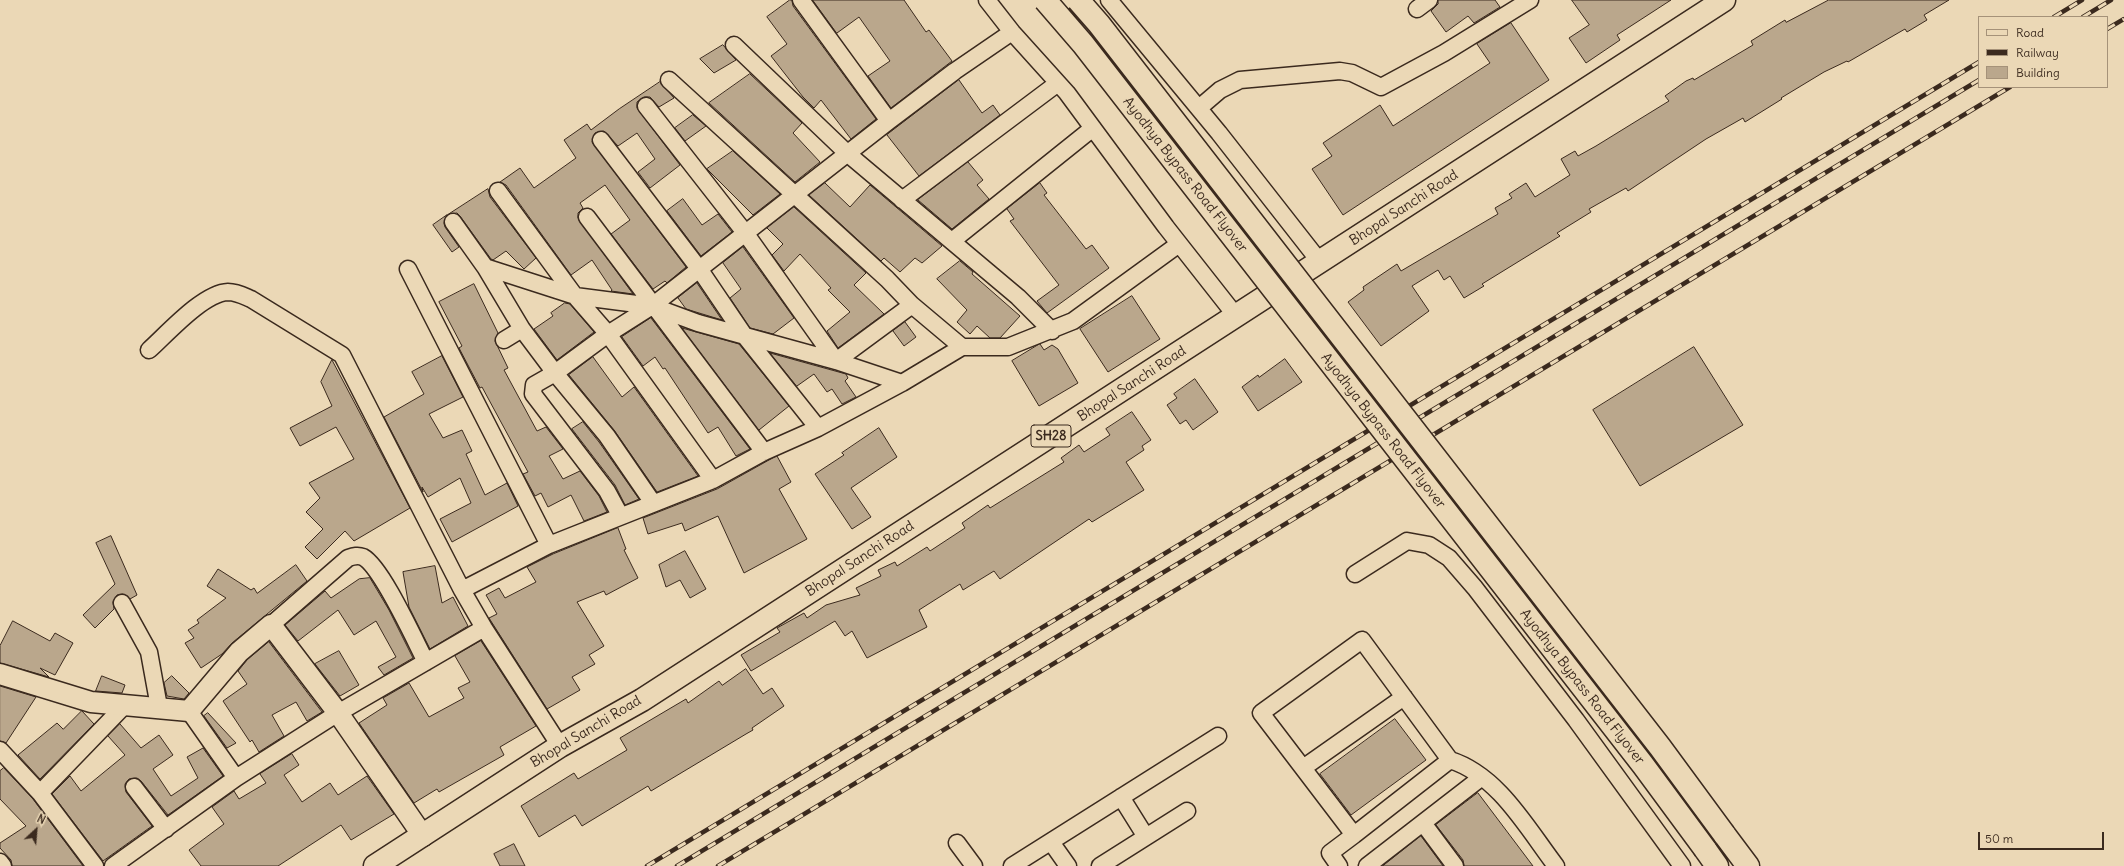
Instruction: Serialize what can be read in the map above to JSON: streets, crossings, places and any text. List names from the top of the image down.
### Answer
{
  "streets": {
    "main road": ["Ayodhya Bypass Road Flyover", "Bhopal Sanchi Road", "SH28"]
  },
  "legend": ["Road", "Railway", "Building"],
  "scale_bar": "50 m",
  "north": "top right"
}
